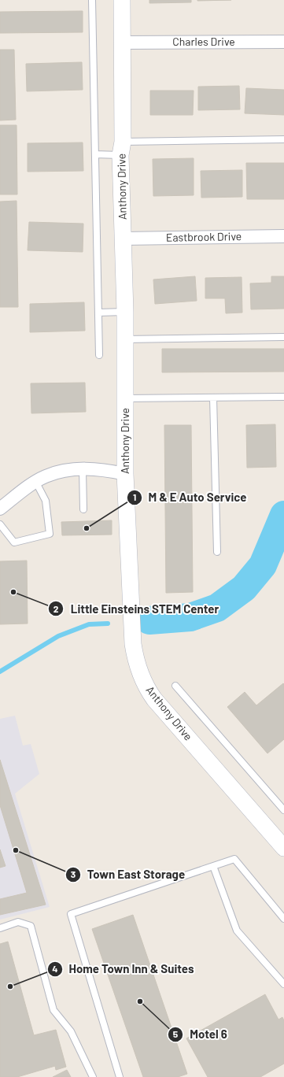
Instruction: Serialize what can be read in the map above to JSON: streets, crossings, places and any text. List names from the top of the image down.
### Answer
{
  "streets": {
    "street": ["Charles Drive", "Anthony Drive", "Eastbrook Drive"]
  },
  "crossings": [
    ["Charles Drive", "Anthony Drive"],
    ["Anthony Drive", "Eastbrook Drive"]
  ],
  "places": [
    "M & E Auto Service",
    "Little Einsteins STEM Center",
    "Town East Storage",
    "Home Town Inn & Suites",
    "Motel 6"
  ]
}
